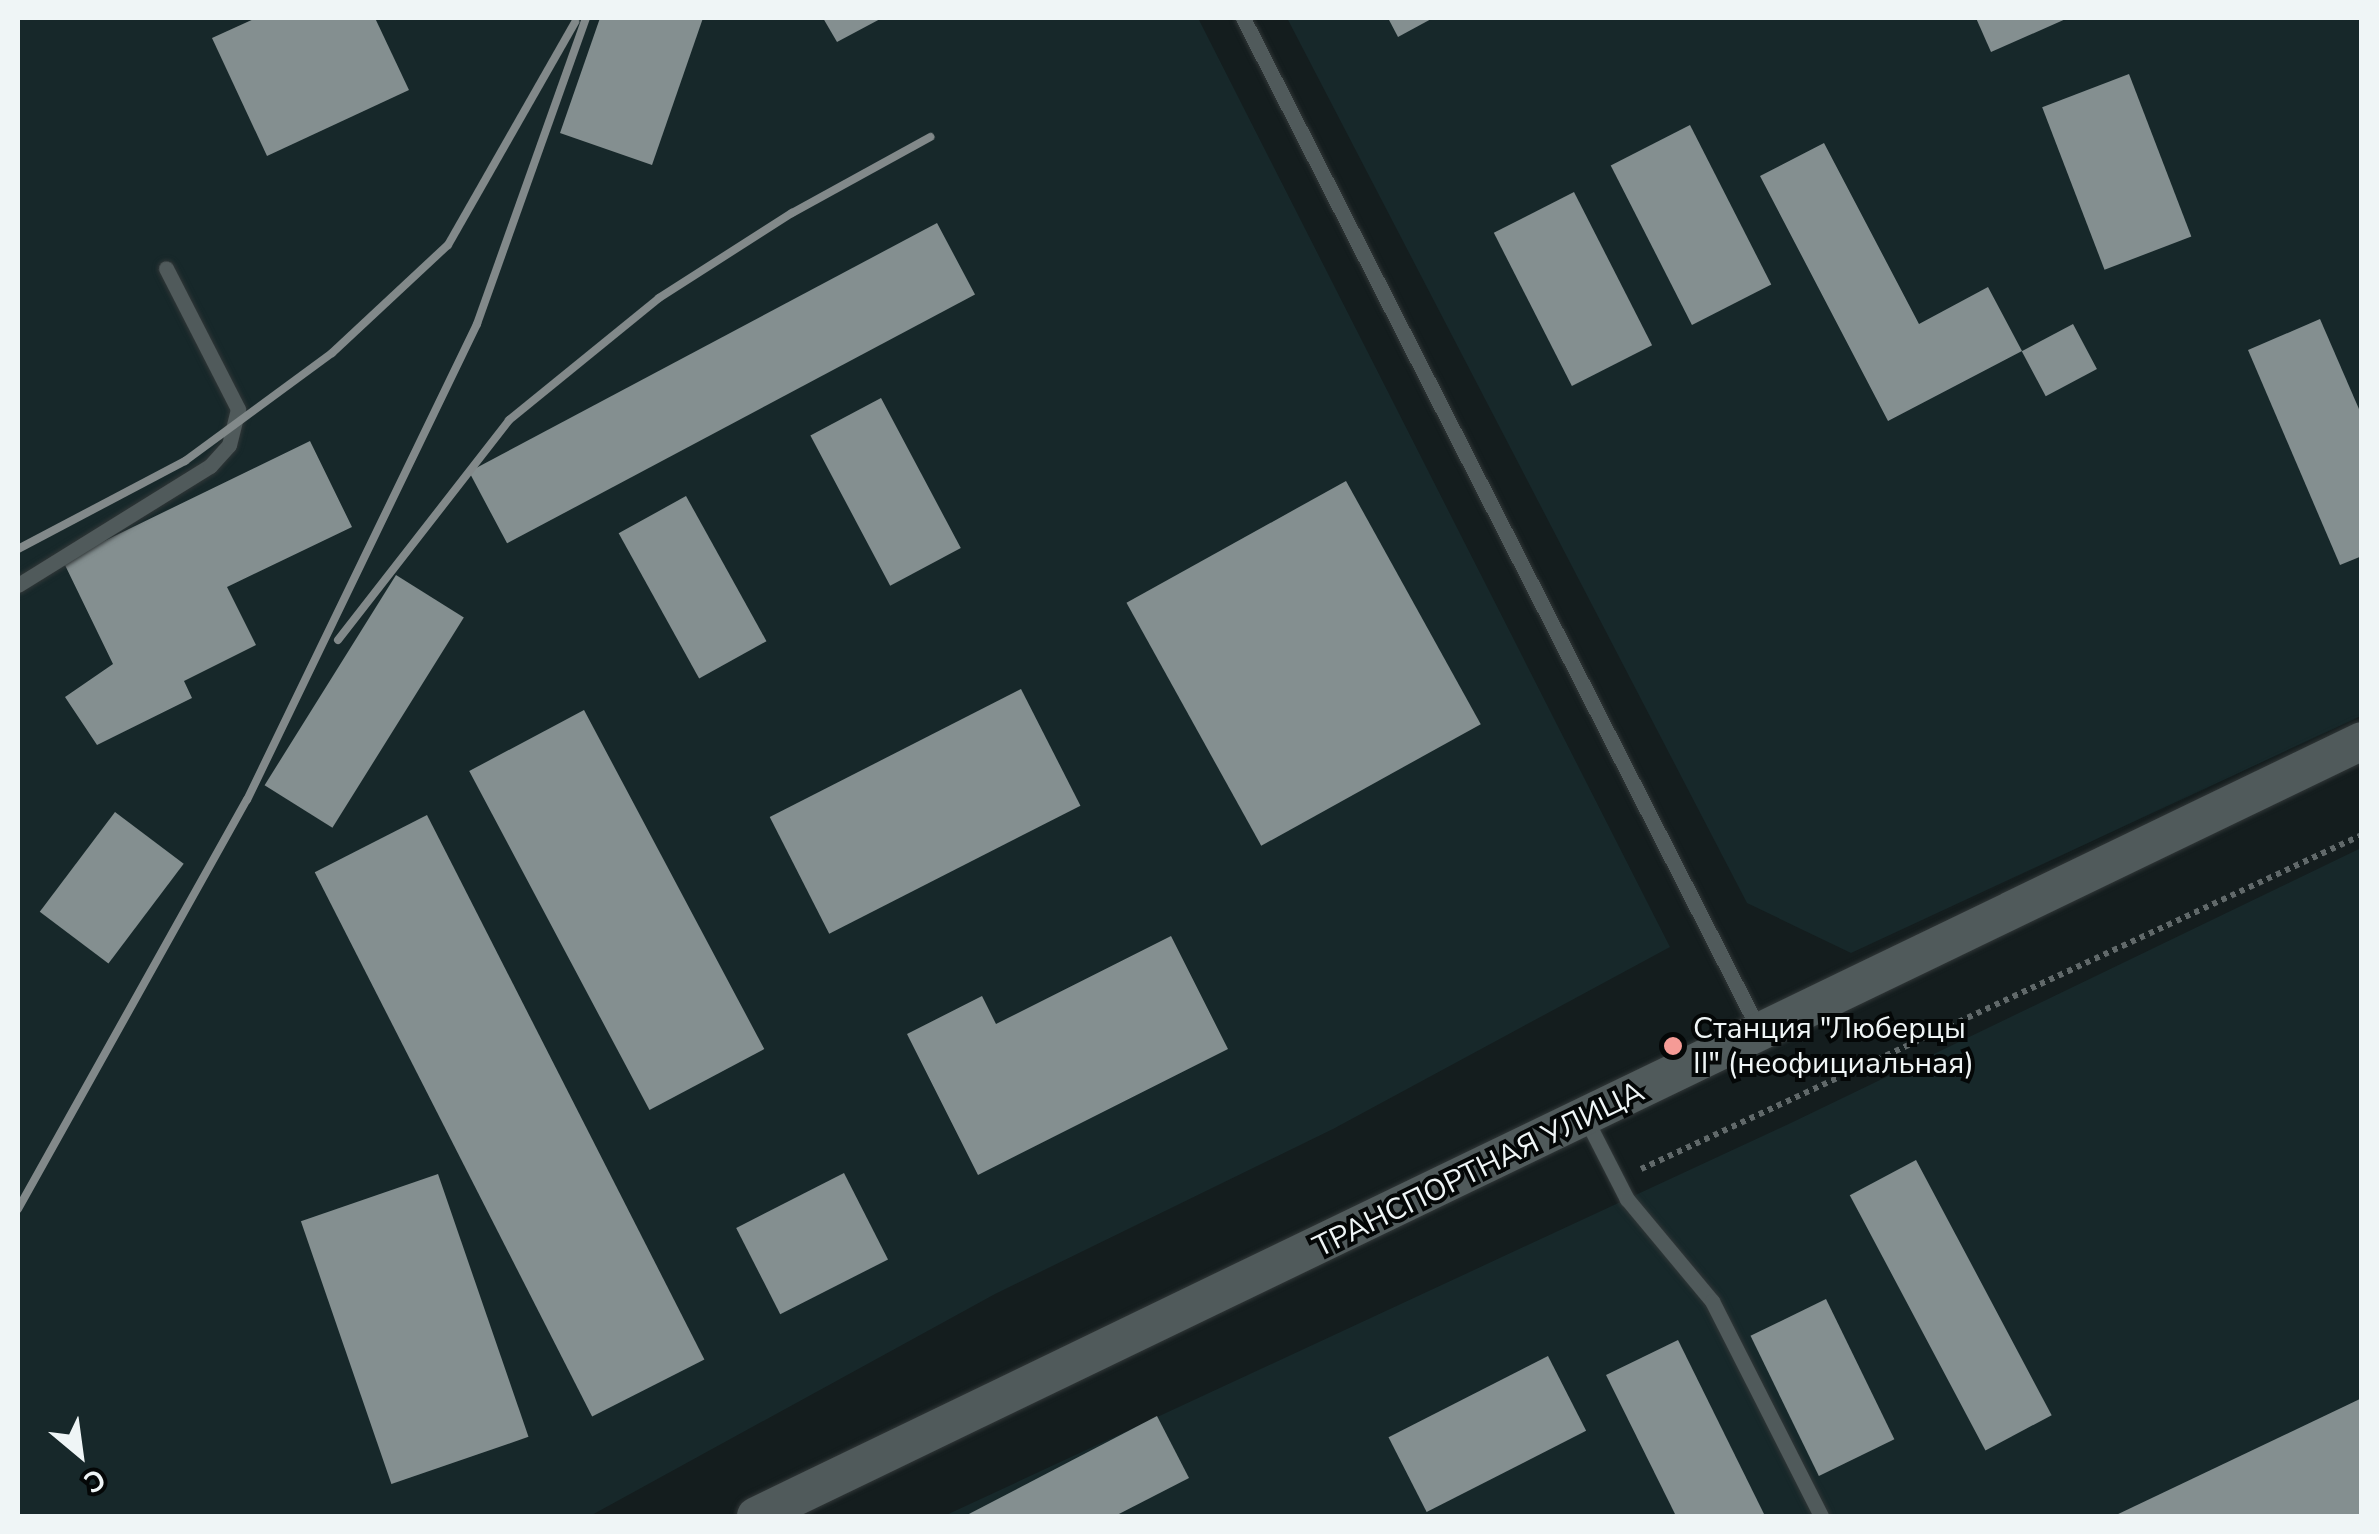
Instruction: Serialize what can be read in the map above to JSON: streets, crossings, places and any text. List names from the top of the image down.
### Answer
{
  "streets": {
    "street": ["ТРАНСПОРТНАЯ УЛИЦА"]
  },
  "places": ["Станция \"Люберцы II\" (неофициальная)"],
  "north": "bottom right"
}
